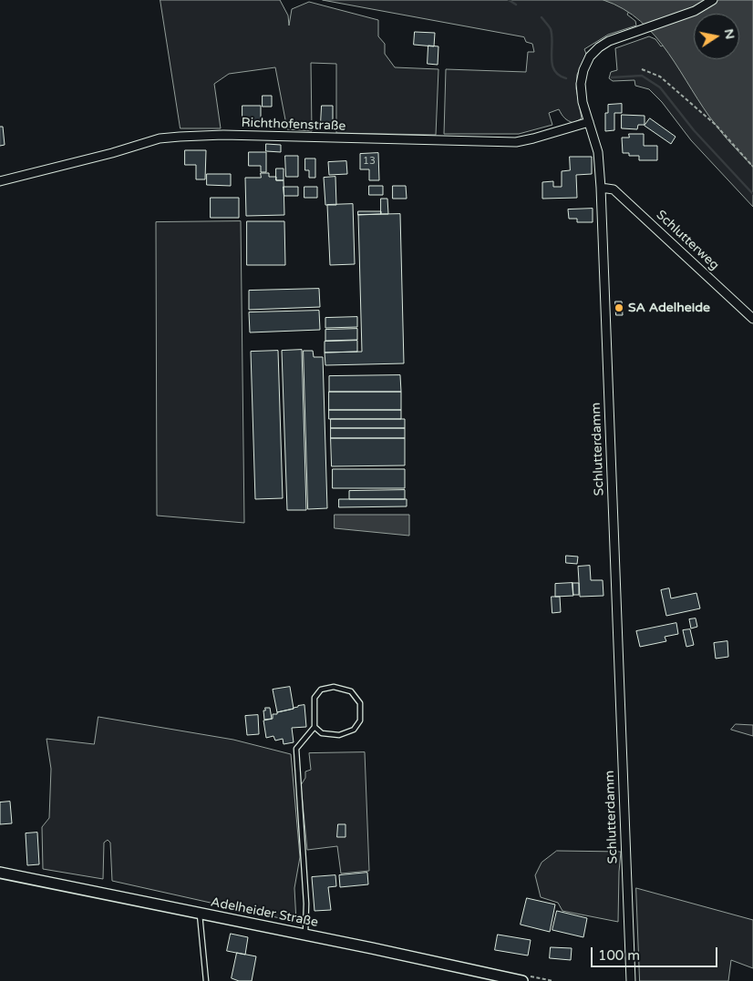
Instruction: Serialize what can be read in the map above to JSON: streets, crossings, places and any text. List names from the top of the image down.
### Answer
{
  "streets": {
    "main road": ["Adelheider Straße"],
    "street": ["Richthofenstraße", "Schlutterweg", "Schlutterdamm"]
  },
  "crossings": [
    ["Richthofenstraße", "Schlutterdamm"],
    ["Schlutterweg", "Schlutterdamm"]
  ],
  "places": ["SA Adelheide"],
  "house_numbers": ["13"],
  "scale_bar": "100 m",
  "north": "right"
}
